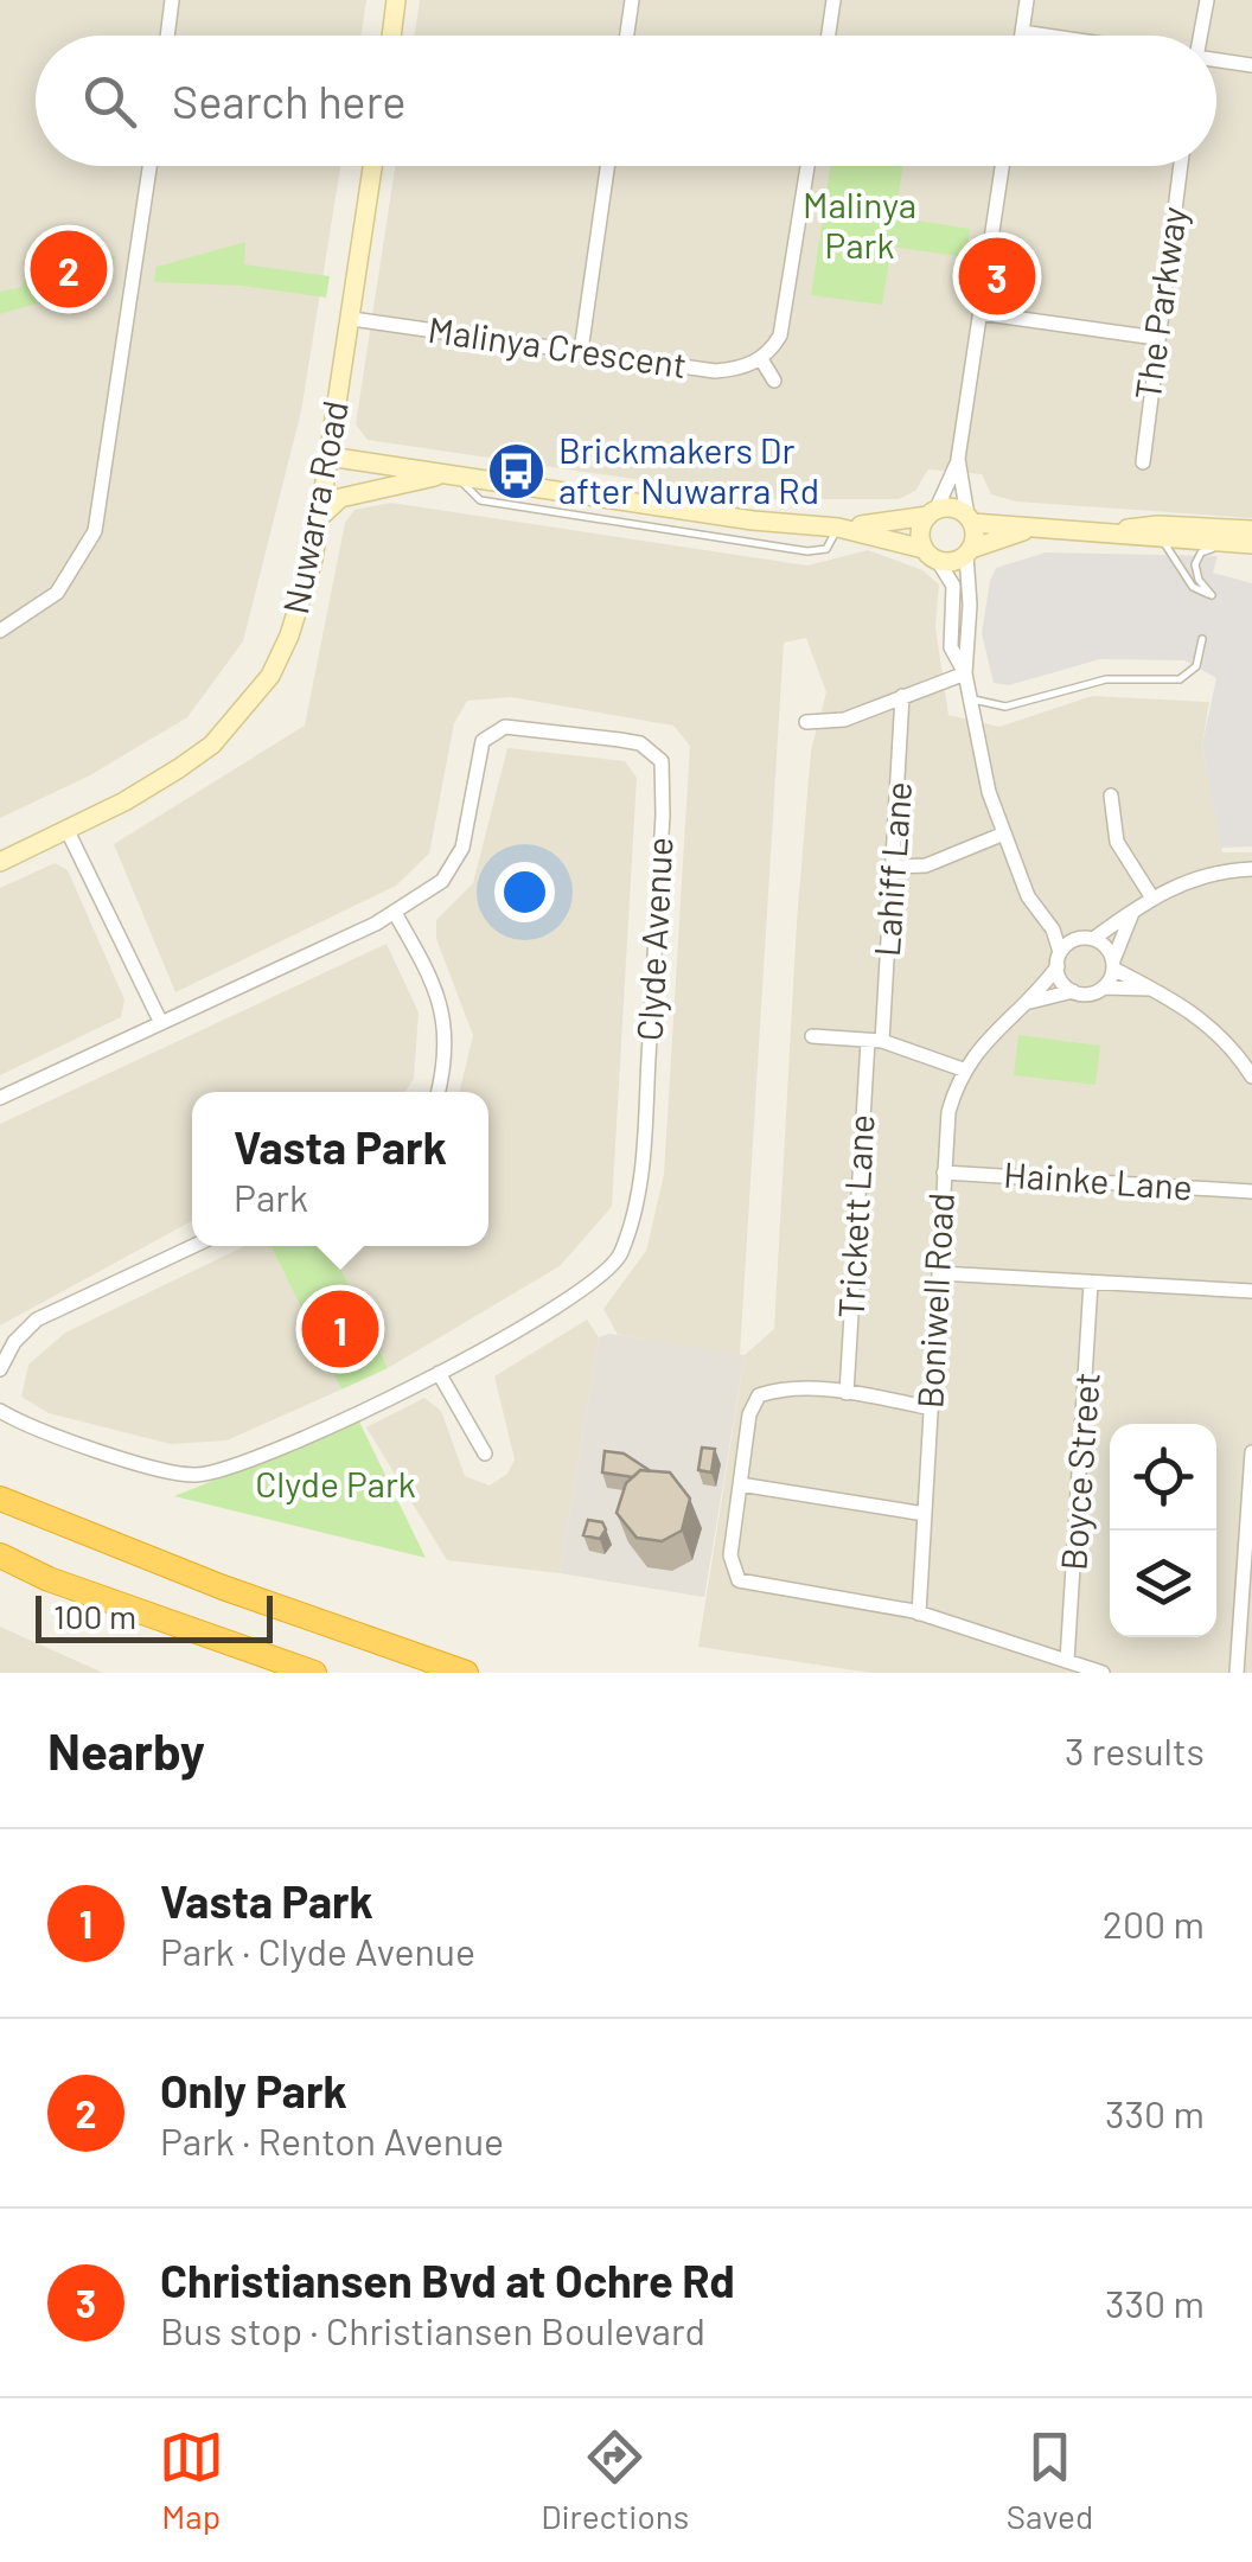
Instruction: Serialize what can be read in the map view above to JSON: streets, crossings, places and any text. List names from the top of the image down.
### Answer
{
  "streets": {
    "street": [
      "The Parkway",
      "Malinya Crescent",
      "Nuwarra Road",
      "Lahiff Lane",
      "Clyde Avenue",
      "Hainke Lane",
      "Trickett Lane",
      "Boniwell Road",
      "Boyce Street"
    ]
  },
  "crossings": [
    ["Malinya Crescent", "Nuwarra Road"],
    ["Lahiff Lane", "Trickett Lane"],
    ["Hainke Lane", "Boniwell Road"]
  ],
  "parks": ["Malinya Park", "Clyde Park"],
  "places": {
    "bus stop": ["Brickmakers Dr after Nuwarra Rd"]
  },
  "scale_bar": "100 m",
  "page": {
    "search": "Search here",
    "pins": ["2", "3", "1"],
    "popup": ["Vasta Park", "Park"],
    "scale": "100 m",
    "heading": ["Nearby", "3 results"],
    "list": [
      {
        "mark": "1",
        "name": "Vasta Park",
        "note": "Park · Clyde Avenue",
        "value": "200 m"
      },
      {
        "mark": "2",
        "name": "Only Park",
        "note": "Park · Renton Avenue",
        "value": "330 m"
      },
      {
        "mark": "3",
        "name": "Christiansen Bvd at Ochre Rd",
        "note": "Bus stop · Christiansen Boulevard",
        "value": "330 m"
      }
    ],
    "nav": ["Map", "Directions", "Saved"]
  }
}
